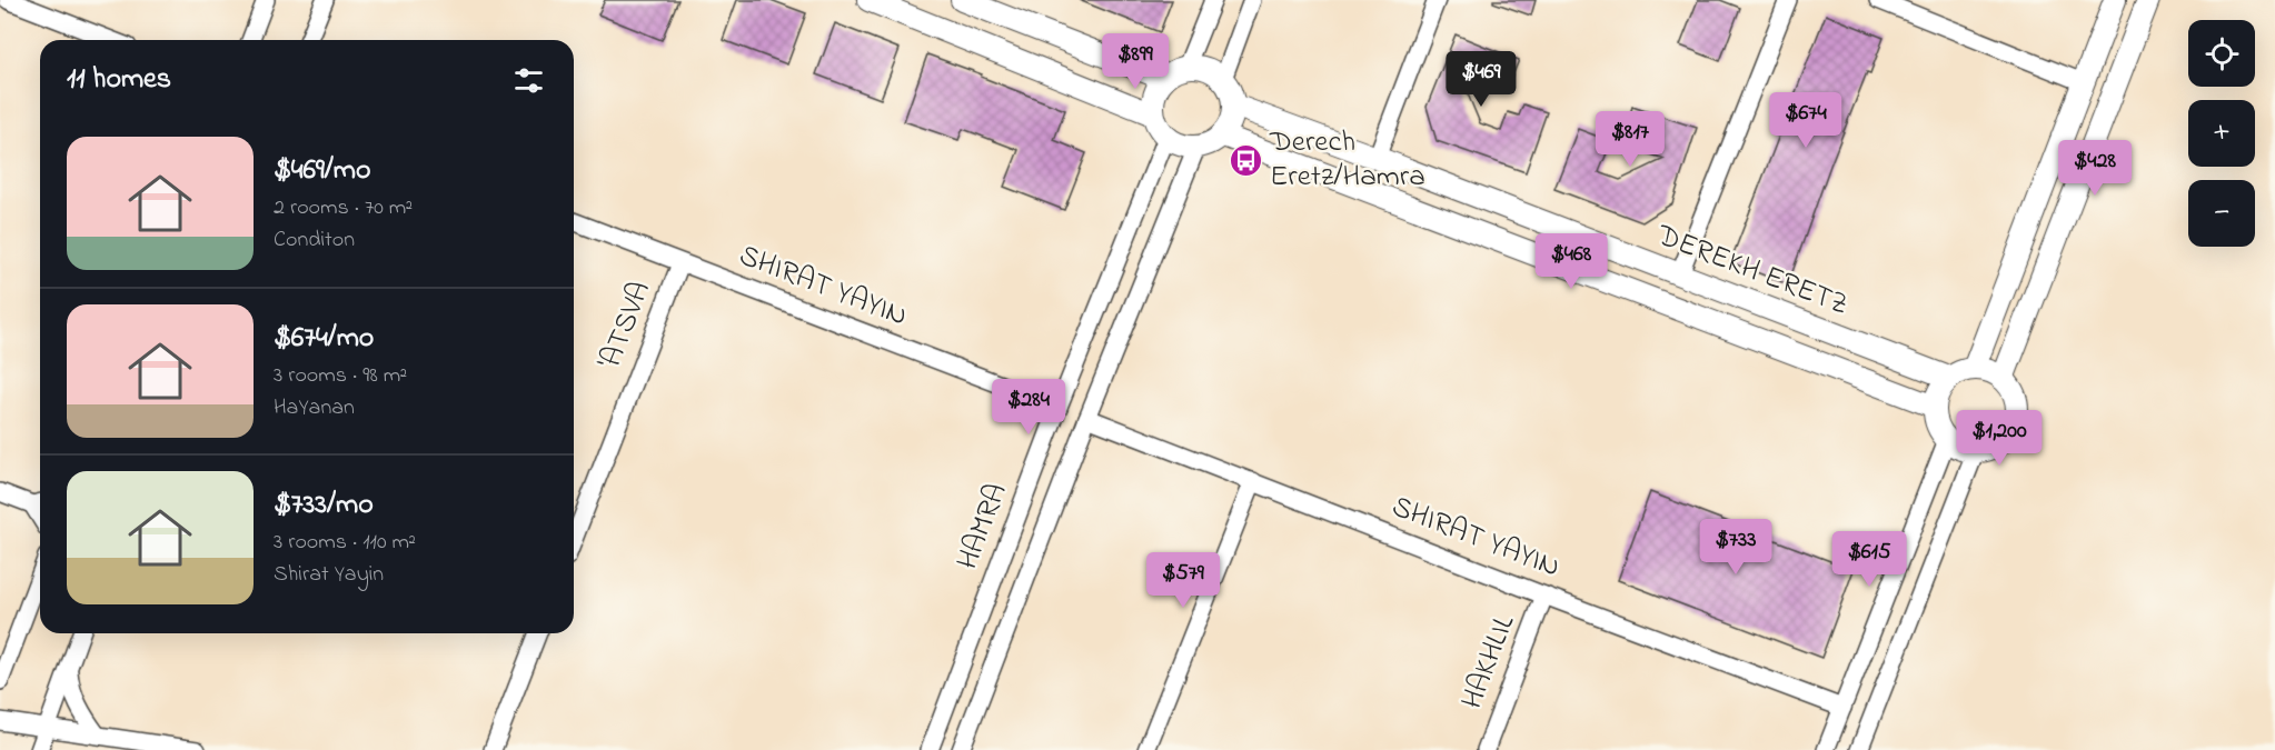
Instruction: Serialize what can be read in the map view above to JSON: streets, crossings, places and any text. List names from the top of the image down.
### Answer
{
  "streets": {
    "main road": ["DEREKH ERETZ"],
    "street": [
      "SHIRAT YAYIN",
      "'ATSVA",
      "HAMRA",
      "HAKHLIL"
    ]
  },
  "crossings": [
    ["DEREKH ERETZ", "HAMRA"],
    ["SHIRAT YAYIN", "'ATSVA"],
    ["SHIRAT YAYIN", "HAMRA"],
    ["SHIRAT YAYIN", "HAKHLIL"]
  ],
  "places": {
    "bus stop": ["Derech Eretz/Hamra"]
  },
  "page": {
    "map_buttons": ["+", "−"],
    "price": [
      "$899",
      "$469",
      "$674",
      "$817",
      "$428",
      "$468",
      "$284",
      "$1,200",
      "$733",
      "$615",
      "$579"
    ],
    "heading": "11 homes",
    "list": [
      {
        "name": "$469/mo",
        "note": "2 rooms · 70 m² · Conditon"
      },
      {
        "name": "$674/mo",
        "note": "3 rooms · 98 m² · HaYanan"
      },
      {
        "name": "$733/mo",
        "note": "3 rooms · 110 m² · Shirat Yayin"
      }
    ]
  }
}
